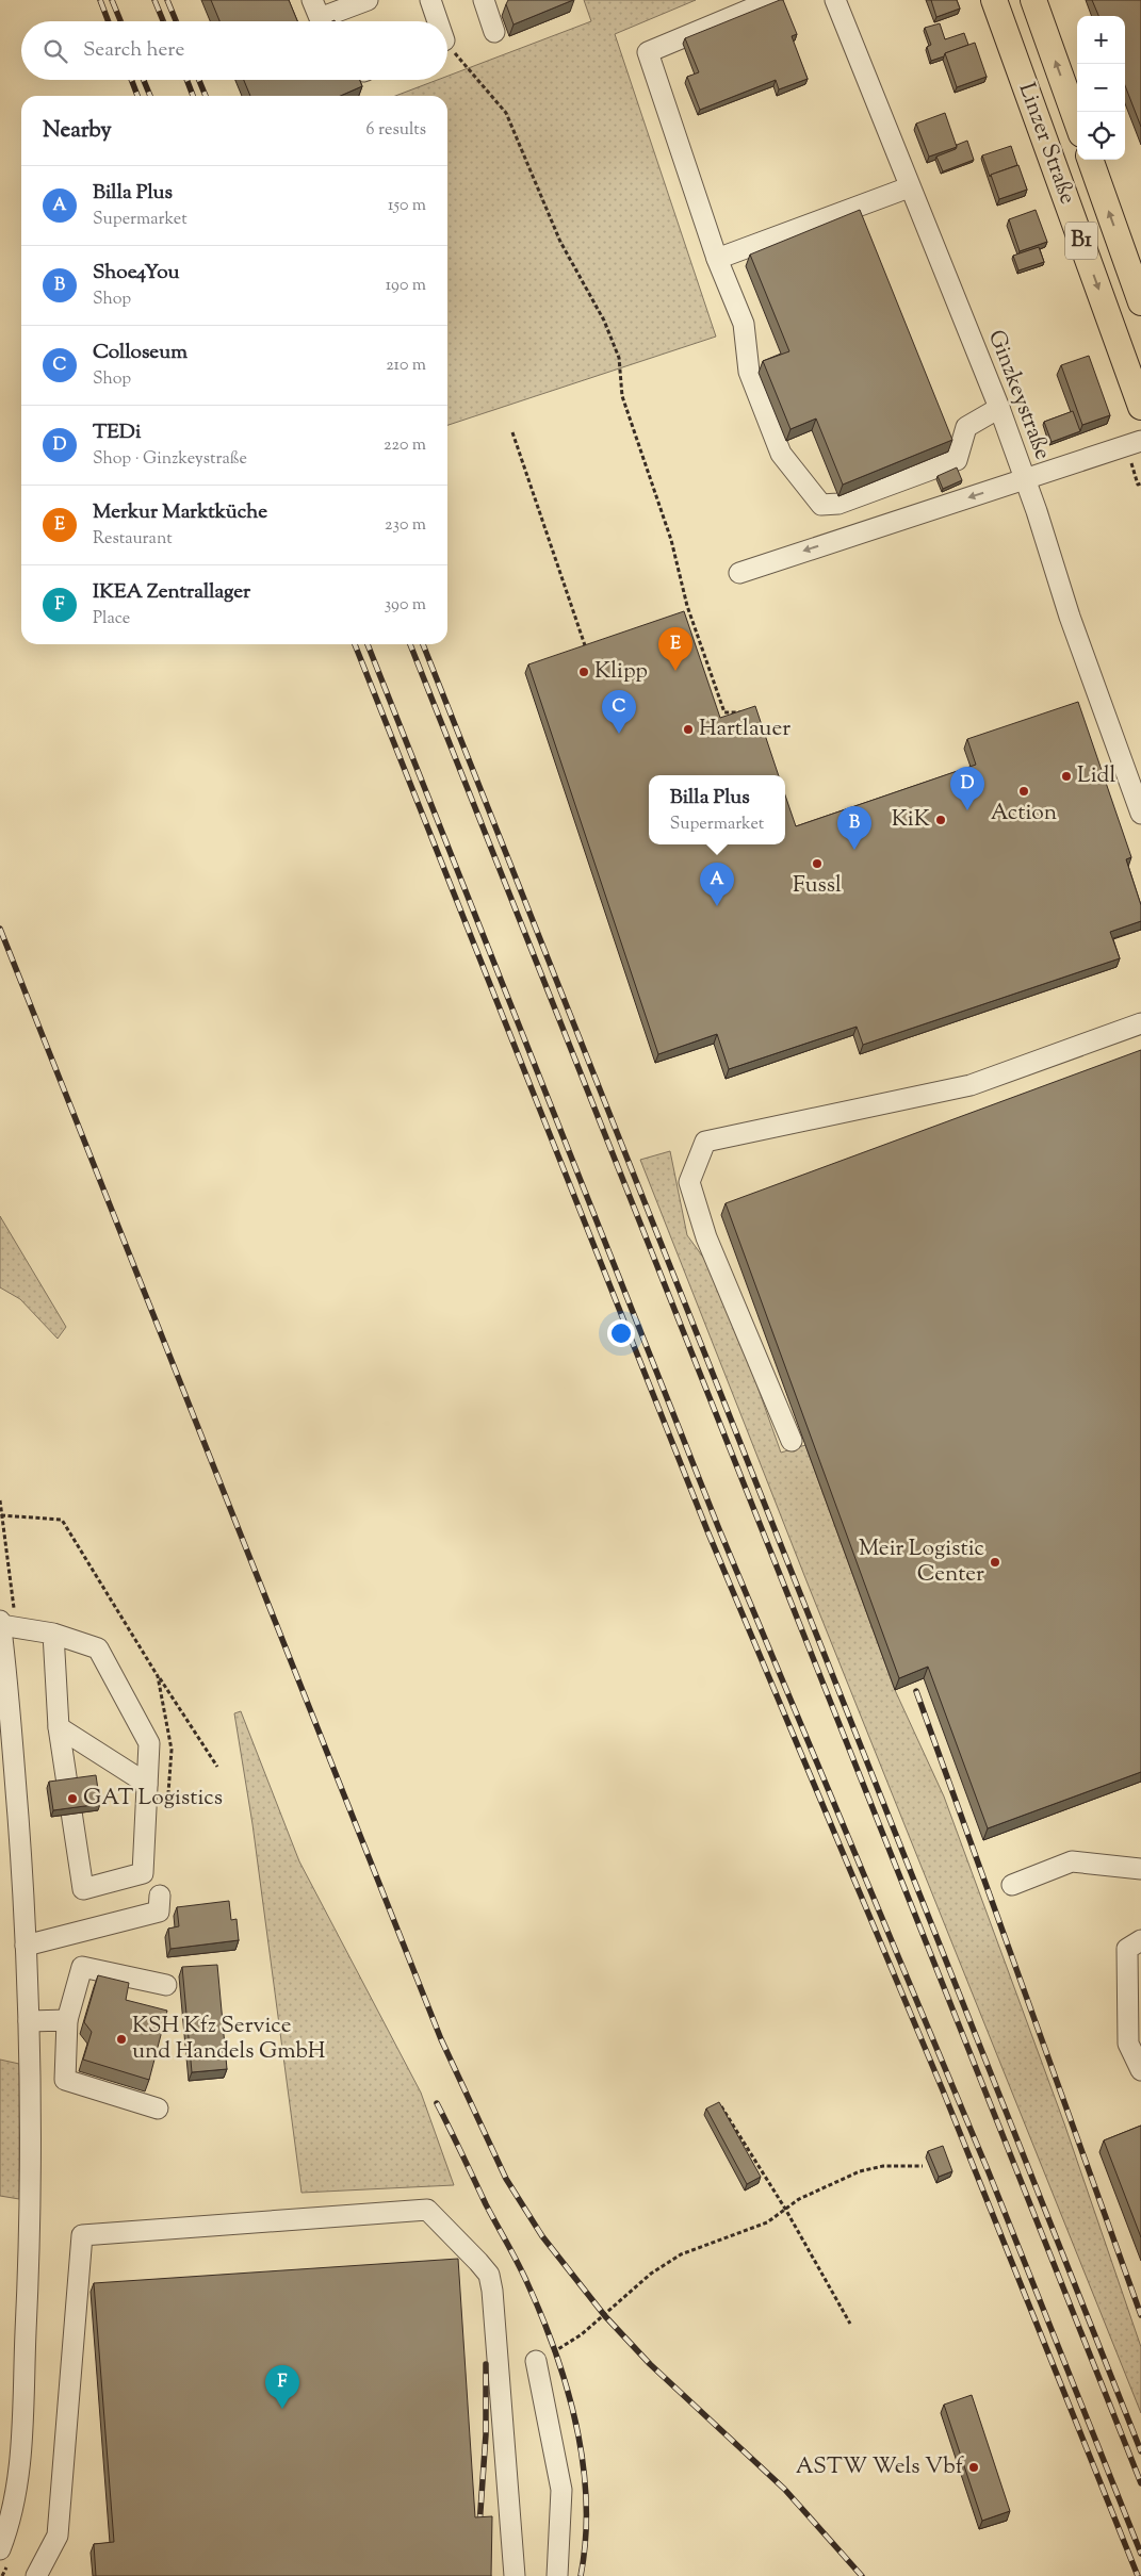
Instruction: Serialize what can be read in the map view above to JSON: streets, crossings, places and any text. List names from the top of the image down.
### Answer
{
  "streets": {
    "main road": ["Linzer Straße", "B1"],
    "street": ["Ginzkeystraße"]
  },
  "places": [
    "Klipp",
    "Hartlauer",
    "Lidl",
    "Action",
    "KiK",
    "Fussl",
    "Meir Logistic Center",
    "GAT Logistics",
    "KSH Kfz Service und Handels GmbH",
    "ASTW Wels Vbf"
  ],
  "page": {
    "map_buttons": ["+", "−"],
    "search": "Search here",
    "heading": ["Nearby", "6 results"],
    "list": [
      {
        "mark": "A",
        "name": "Billa Plus",
        "note": "Supermarket",
        "value": "150 m"
      },
      {
        "mark": "B",
        "name": "Shoe4You",
        "note": "Shop",
        "value": "190 m"
      },
      {
        "mark": "C",
        "name": "Colloseum",
        "note": "Shop",
        "value": "210 m"
      },
      {
        "mark": "D",
        "name": "TEDi",
        "note": "Shop · Ginzkeystraße",
        "value": "220 m"
      },
      {
        "mark": "E",
        "name": "Merkur Marktküche",
        "note": "Restaurant",
        "value": "230 m"
      },
      {
        "mark": "F",
        "name": "IKEA Zentrallager",
        "note": "Place",
        "value": "390 m"
      }
    ],
    "pins": [
      "E",
      "C",
      "D",
      "B",
      "A",
      "F"
    ],
    "popup": ["Billa Plus", "Supermarket"]
  }
}
